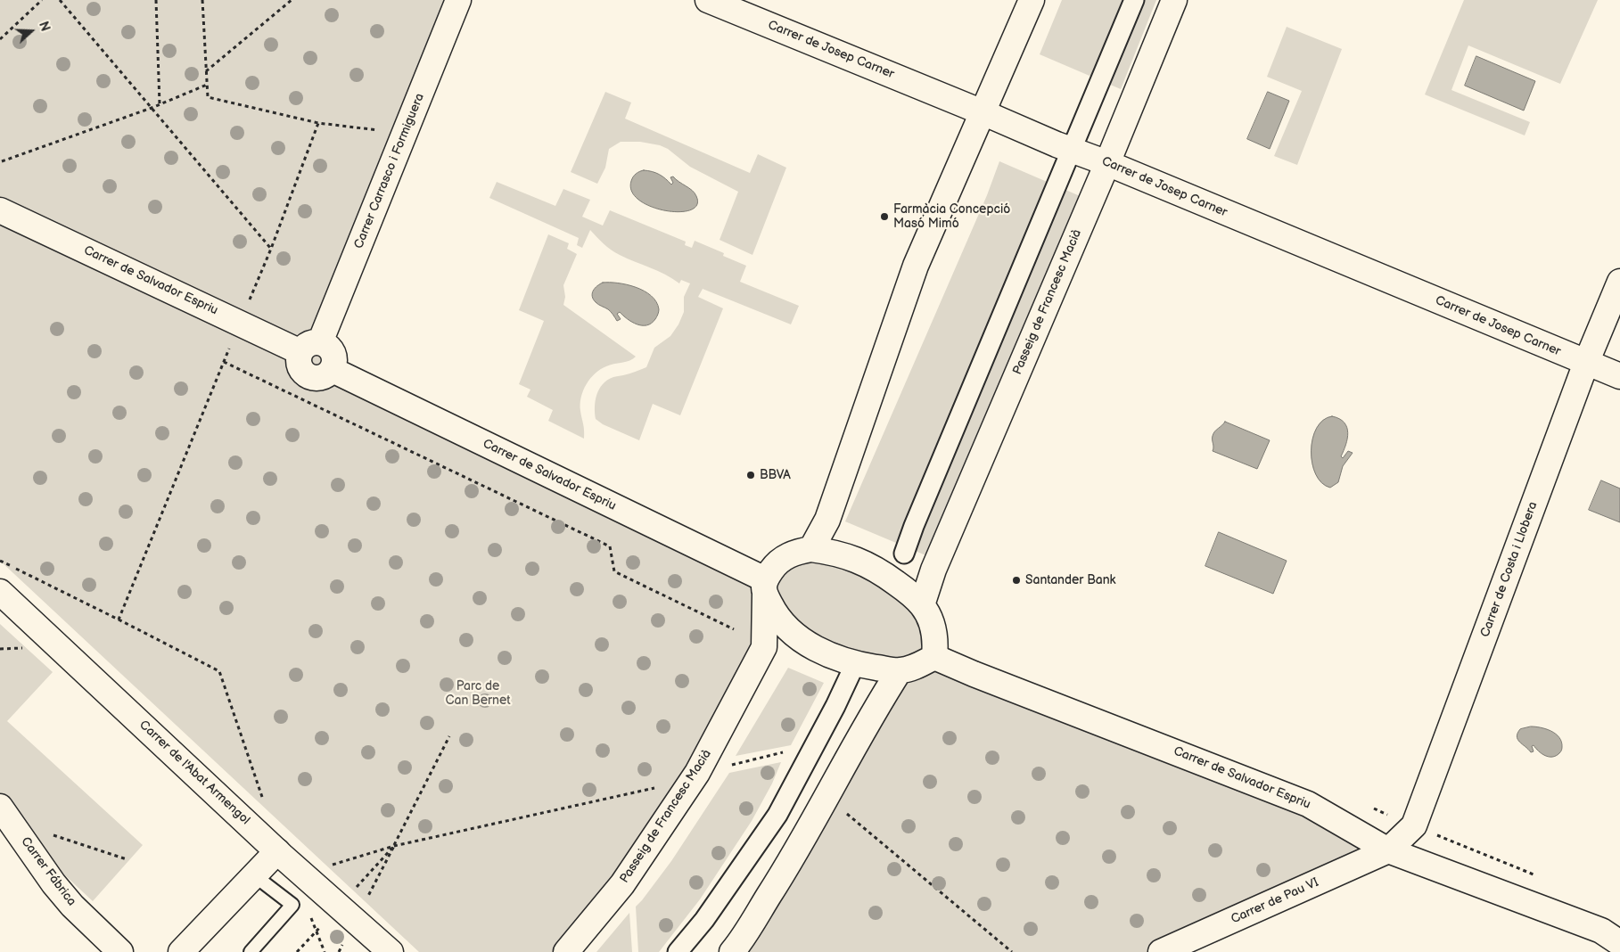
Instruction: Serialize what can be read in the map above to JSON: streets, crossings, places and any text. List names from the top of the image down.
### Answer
{
  "streets": {
    "street": [
      "Carrer de Josep Carner",
      "Carrer Carrasco i Formiguera",
      "Carrer de Salvador Espriu",
      "Passeig de Francesc Macià",
      "Carrer de Costa i Llobera",
      "Carrer de l'Abat Armengol",
      "Carrer Fábrica",
      "Carrer de Pau VI"
    ]
  },
  "crossings": [
    ["Carrer de Josep Carner", "Passeig de Francesc Macià"],
    ["Carrer de Josep Carner", "Carrer de Costa i Llobera"],
    ["Carrer Carrasco i Formiguera", "Carrer de Salvador Espriu"],
    ["Carrer de Salvador Espriu", "Passeig de Francesc Macià"],
    ["Carrer de Salvador Espriu", "Carrer de Costa i Llobera"],
    ["Carrer de Salvador Espriu", "Carrer de Pau VI"],
    ["Carrer de Costa i Llobera", "Carrer de Pau VI"]
  ],
  "parks": ["Parc de Can Bernet"],
  "places": ["Farmàcia Concepció Masó Mimó", "BBVA", "Santander Bank"],
  "north": "right"
}
